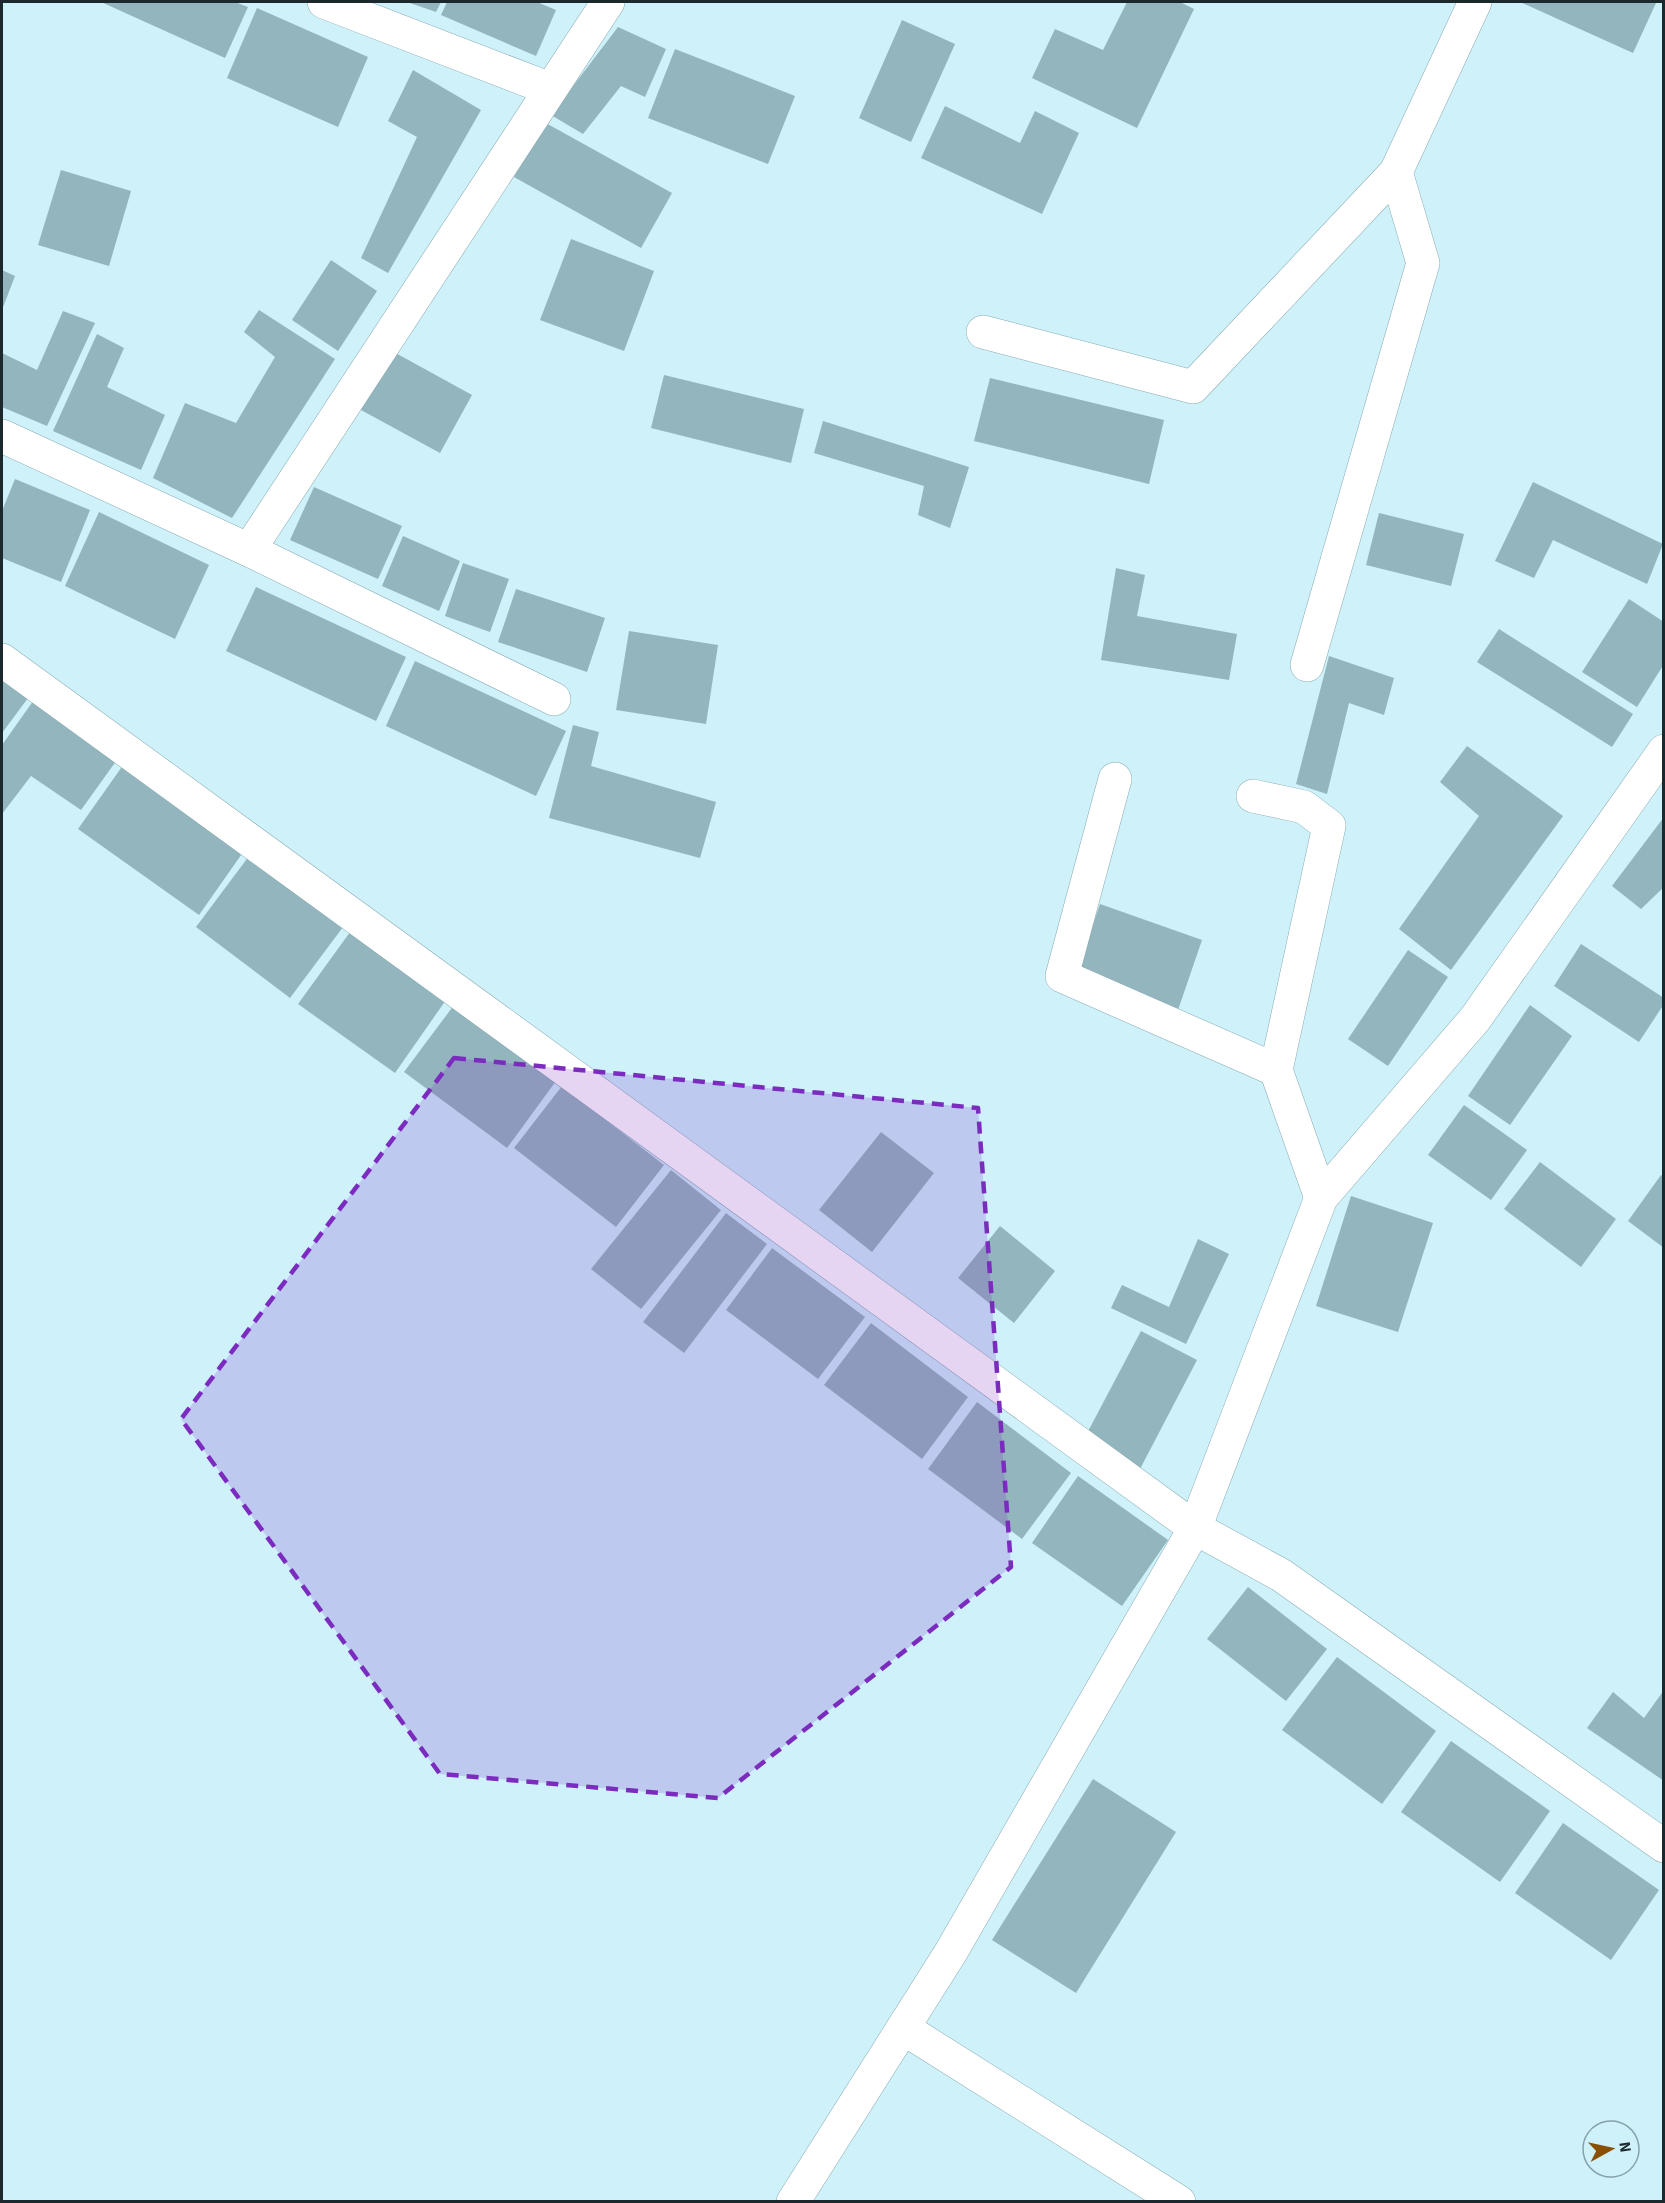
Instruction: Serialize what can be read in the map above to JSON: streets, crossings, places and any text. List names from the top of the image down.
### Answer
{
  "north": "right"
}
